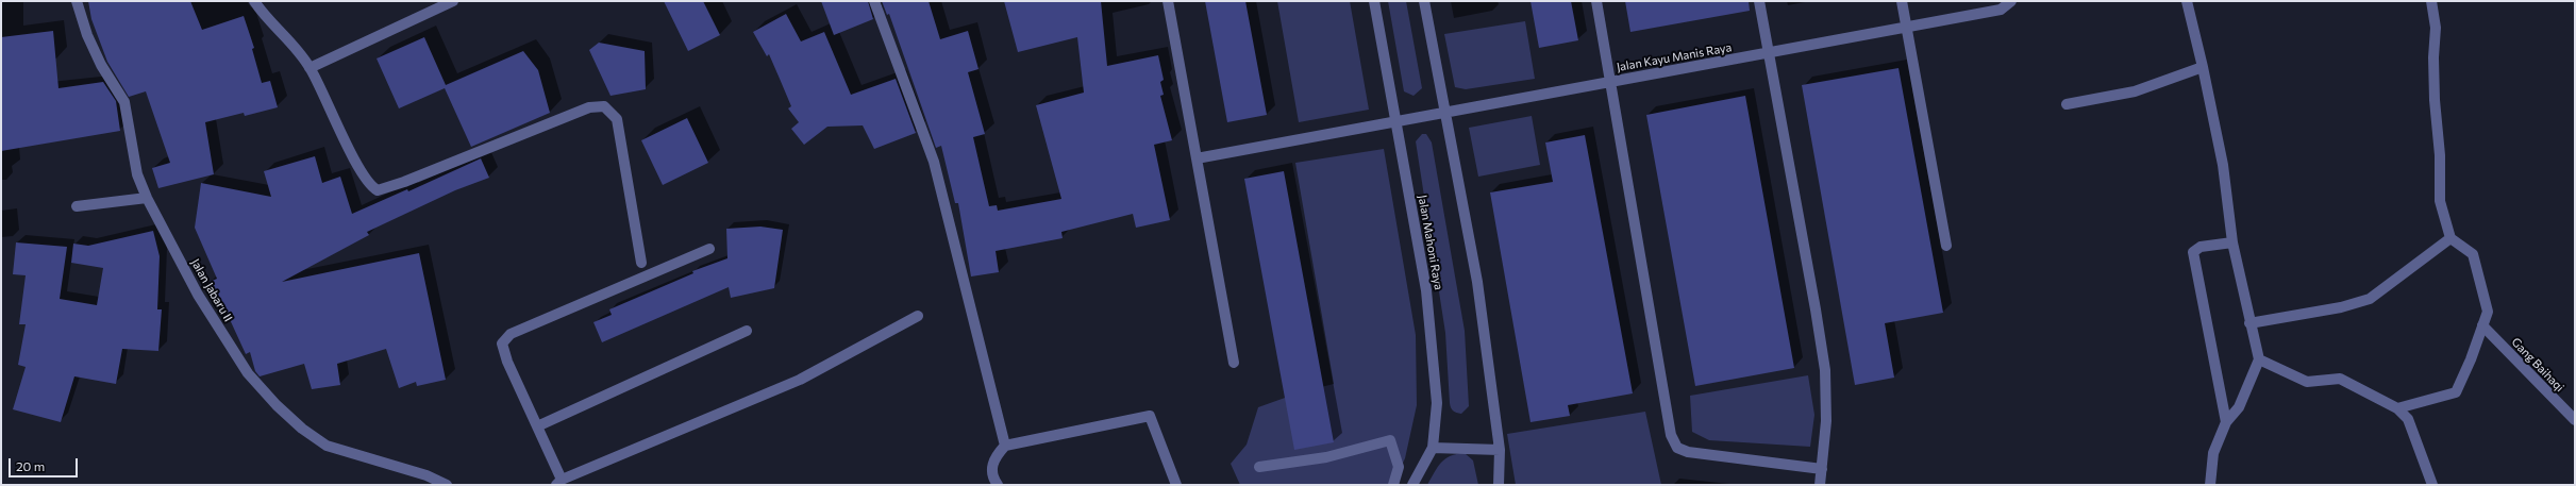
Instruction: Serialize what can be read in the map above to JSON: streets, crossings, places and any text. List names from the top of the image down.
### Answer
{
  "streets": {
    "street": [
      "Jalan Kayu Manis Raya",
      "Jalan Mahoni Raya",
      "Jalan Jabaru II",
      "Gang Baihaqi"
    ]
  },
  "crossings": [
    ["Jalan Kayu Manis Raya", "Jalan Mahoni Raya"]
  ],
  "scale_bar": "20 m"
}
